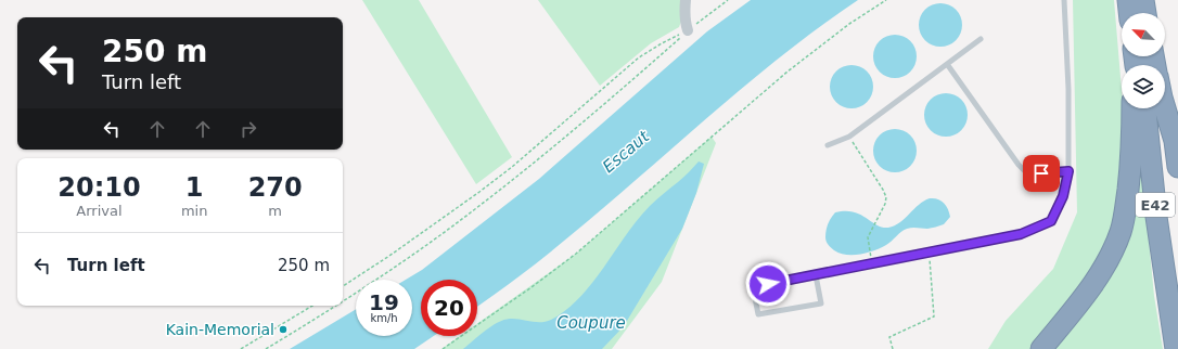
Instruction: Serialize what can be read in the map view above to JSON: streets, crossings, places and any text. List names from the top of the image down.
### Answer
{
  "streets": {
    "highway": ["E42"]
  },
  "water": ["Escaut", "Coupure"],
  "places": ["Kain-Memorial"],
  "north": "top left",
  "page": {
    "turn": ["250 m", "Turn left"],
    "eta": [
      "20:10",
      "Arrival",
      "1",
      "min",
      "270",
      "m"
    ],
    "list": [
      {
        "name": "Turn left",
        "value": "250 m"
      }
    ],
    "speed": "19 km/h",
    "limit": "20"
  }
}
